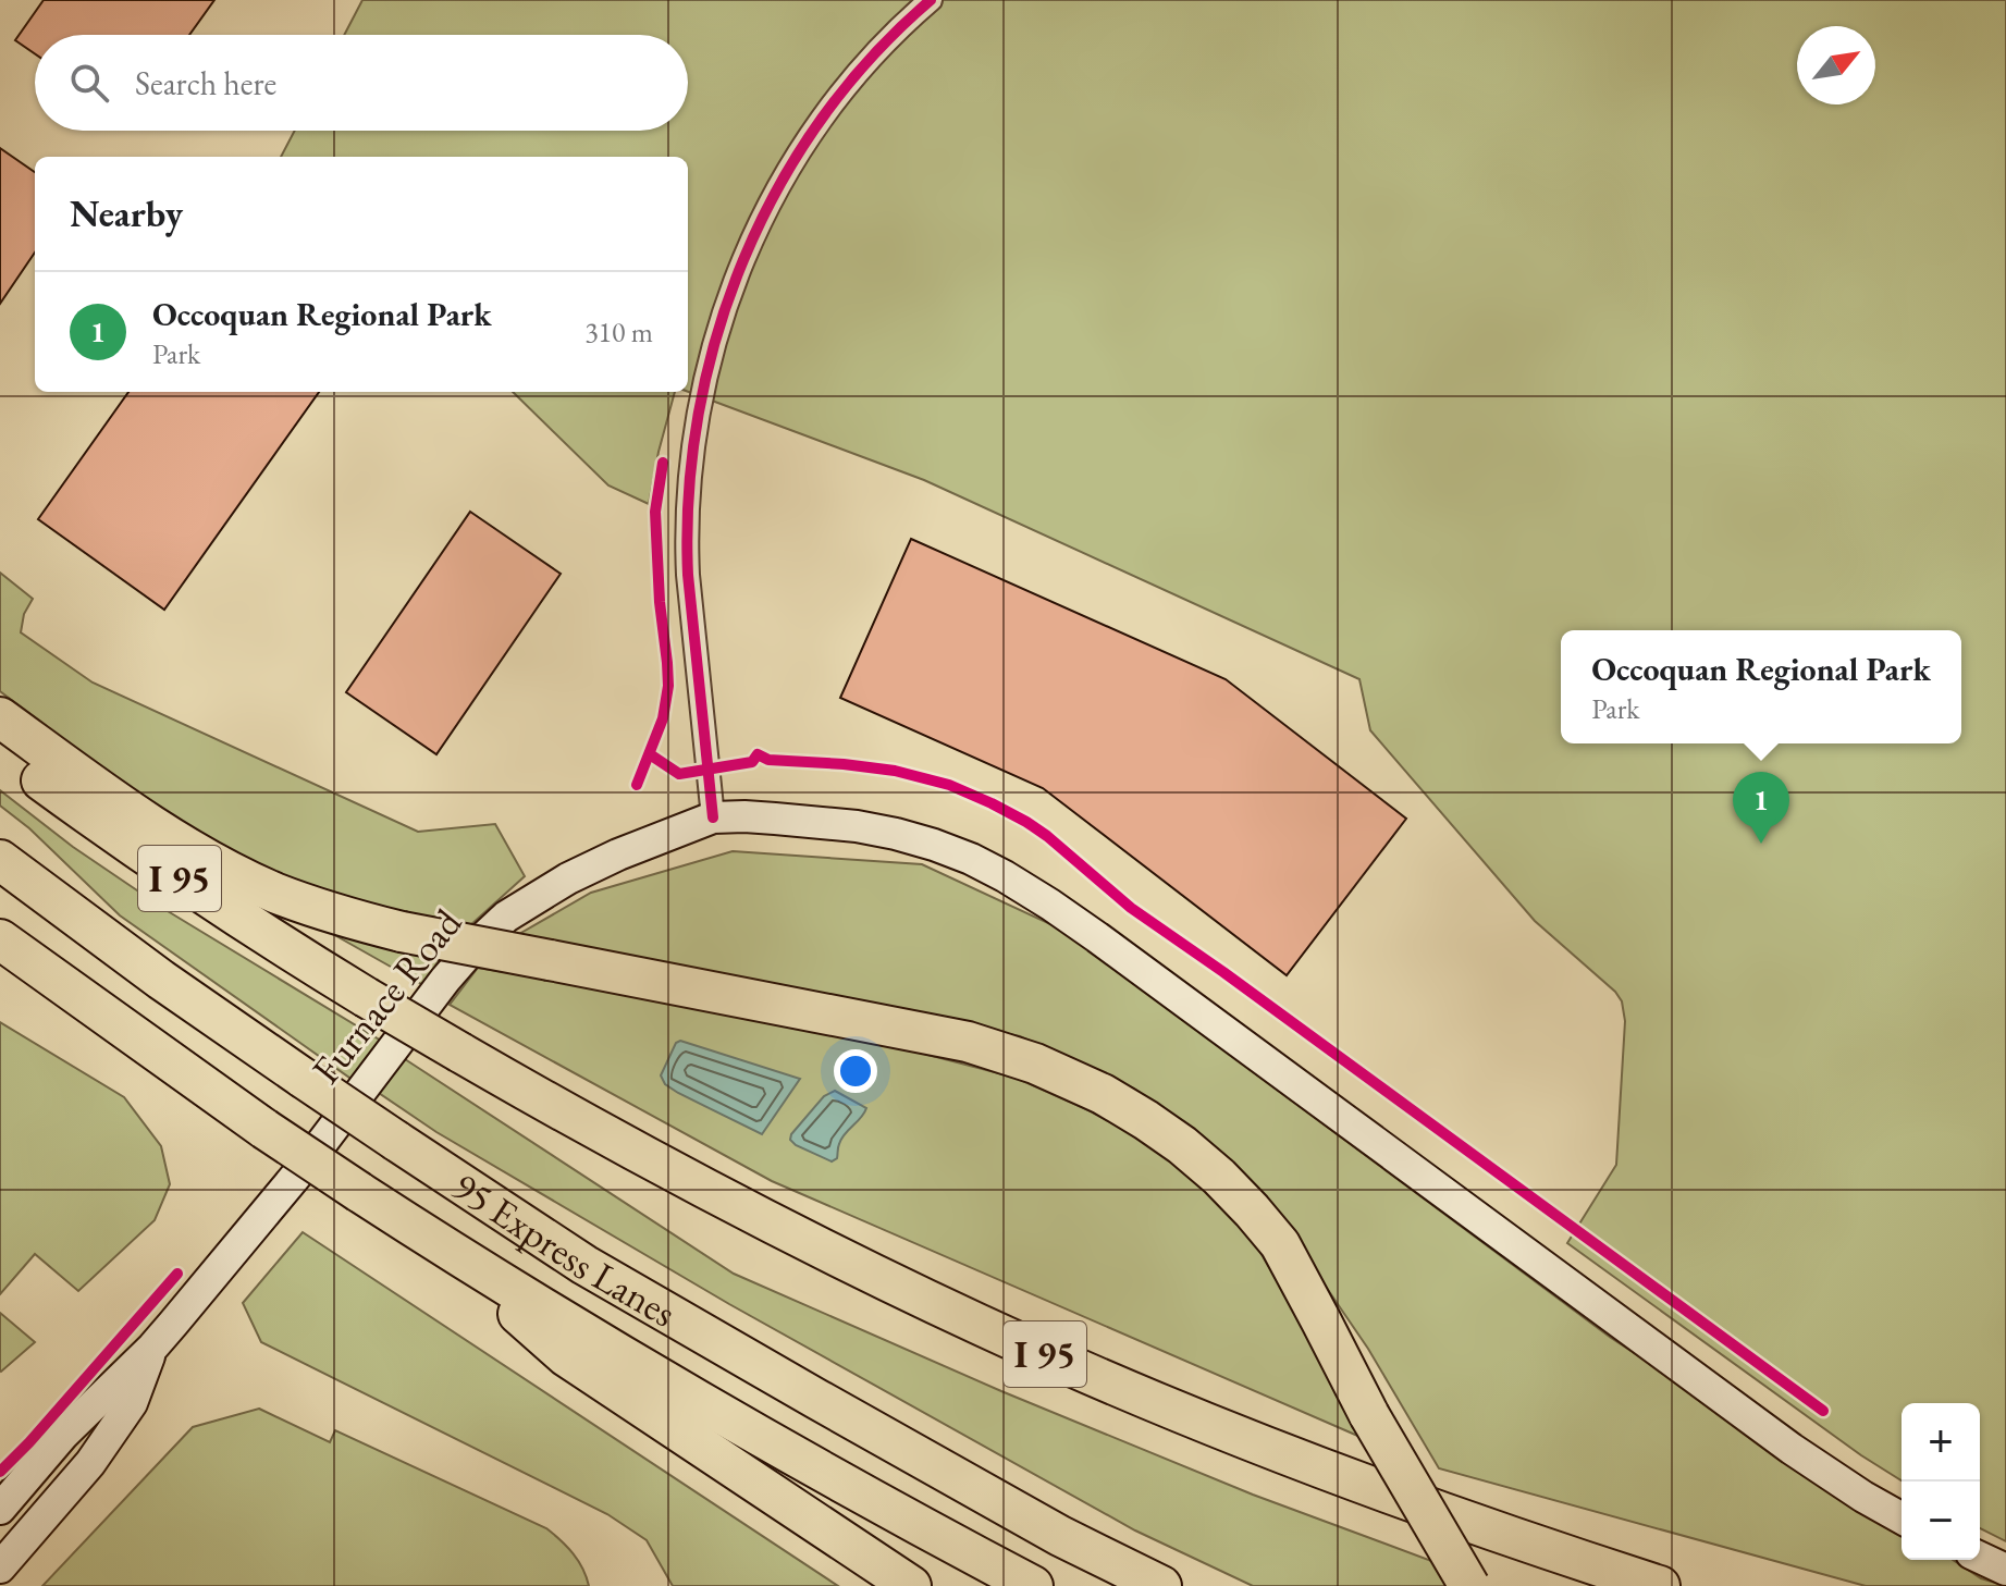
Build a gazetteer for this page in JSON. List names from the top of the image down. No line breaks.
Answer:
{"streets":{"highway":["I 95","95 Express Lanes"],"main road":["Furnace Road"]},"north":"top right","page":{"search":"Search here","heading":"Nearby","list":[{"mark":"1","name":"Occoquan Regional Park","note":"Park","value":"310 m"}],"popup":["Occoquan Regional Park","Park"],"pins":"1","map_buttons":["+","−"]}}
